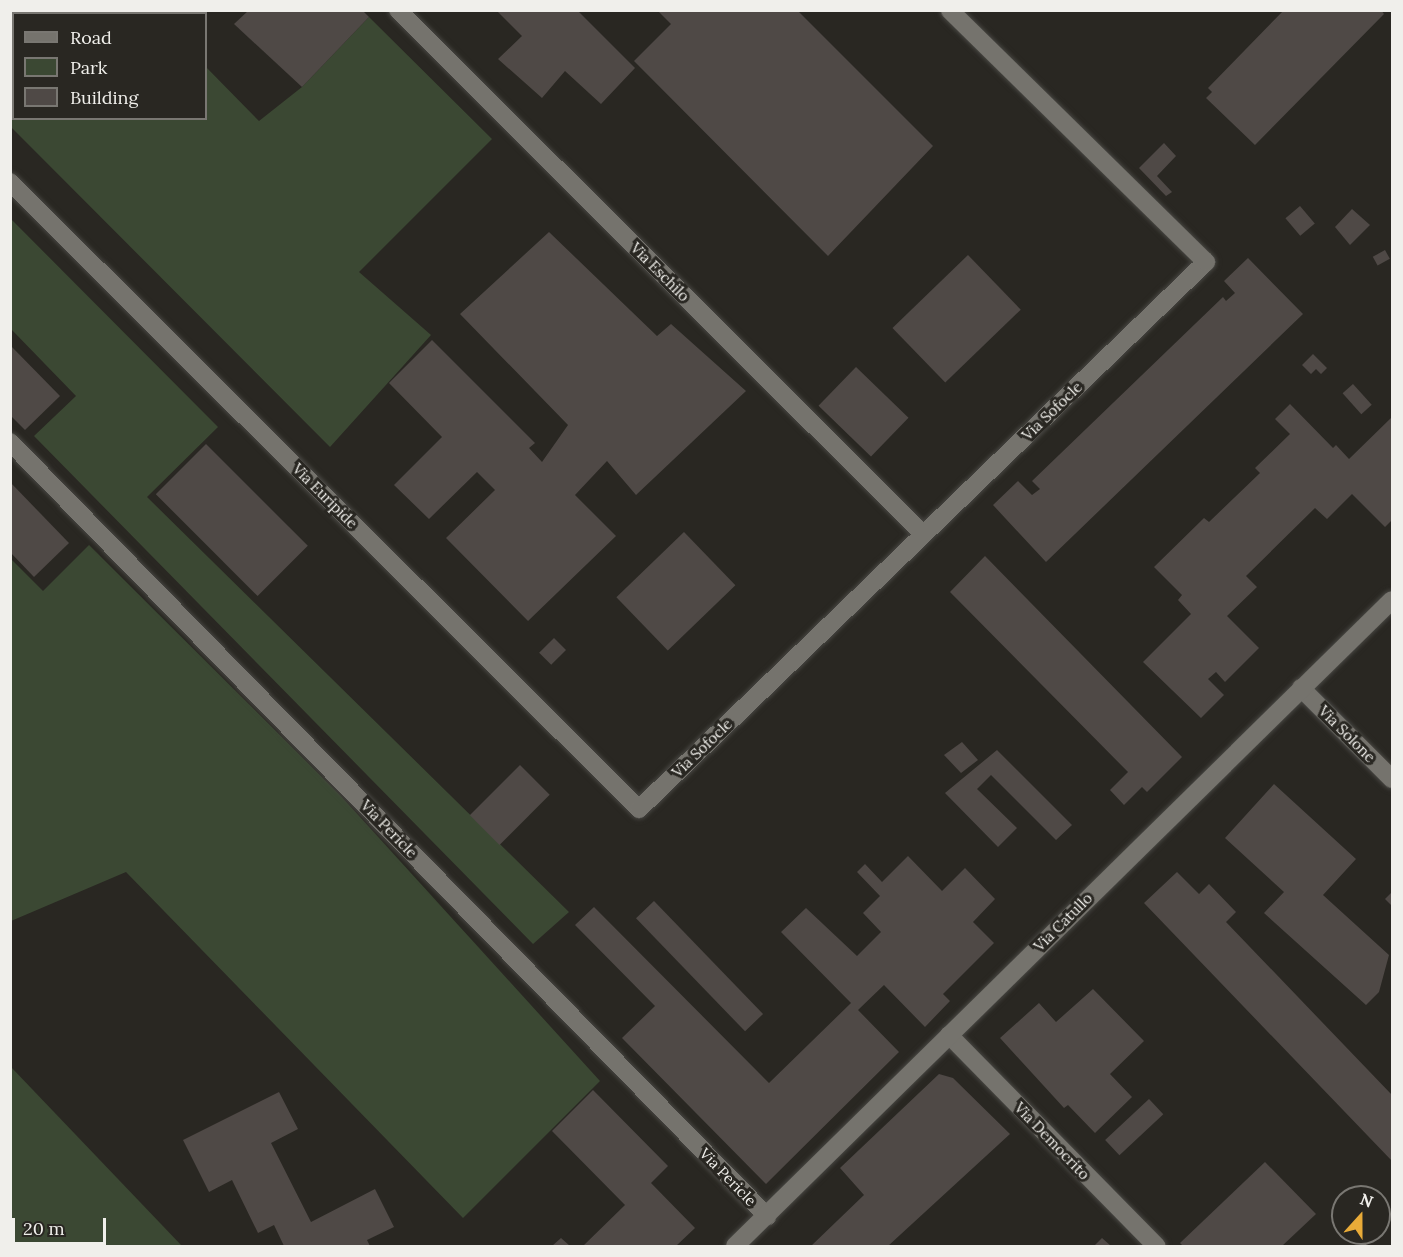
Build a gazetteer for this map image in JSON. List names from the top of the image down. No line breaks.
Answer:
{"streets":{"street":["Via Eschilo","Via Sofocle","Via Euripide","Via Solone","Via Pericle","Via Catullo","Via Democrito"]},"crossings":[["Via Eschilo","Via Sofocle"],["Via Sofocle","Via Euripide"],["Via Solone","Via Catullo"],["Via Pericle","Via Catullo"],["Via Catullo","Via Democrito"]],"legend":["Road","Park","Building"],"scale_bar":"20 m","north":"top"}
